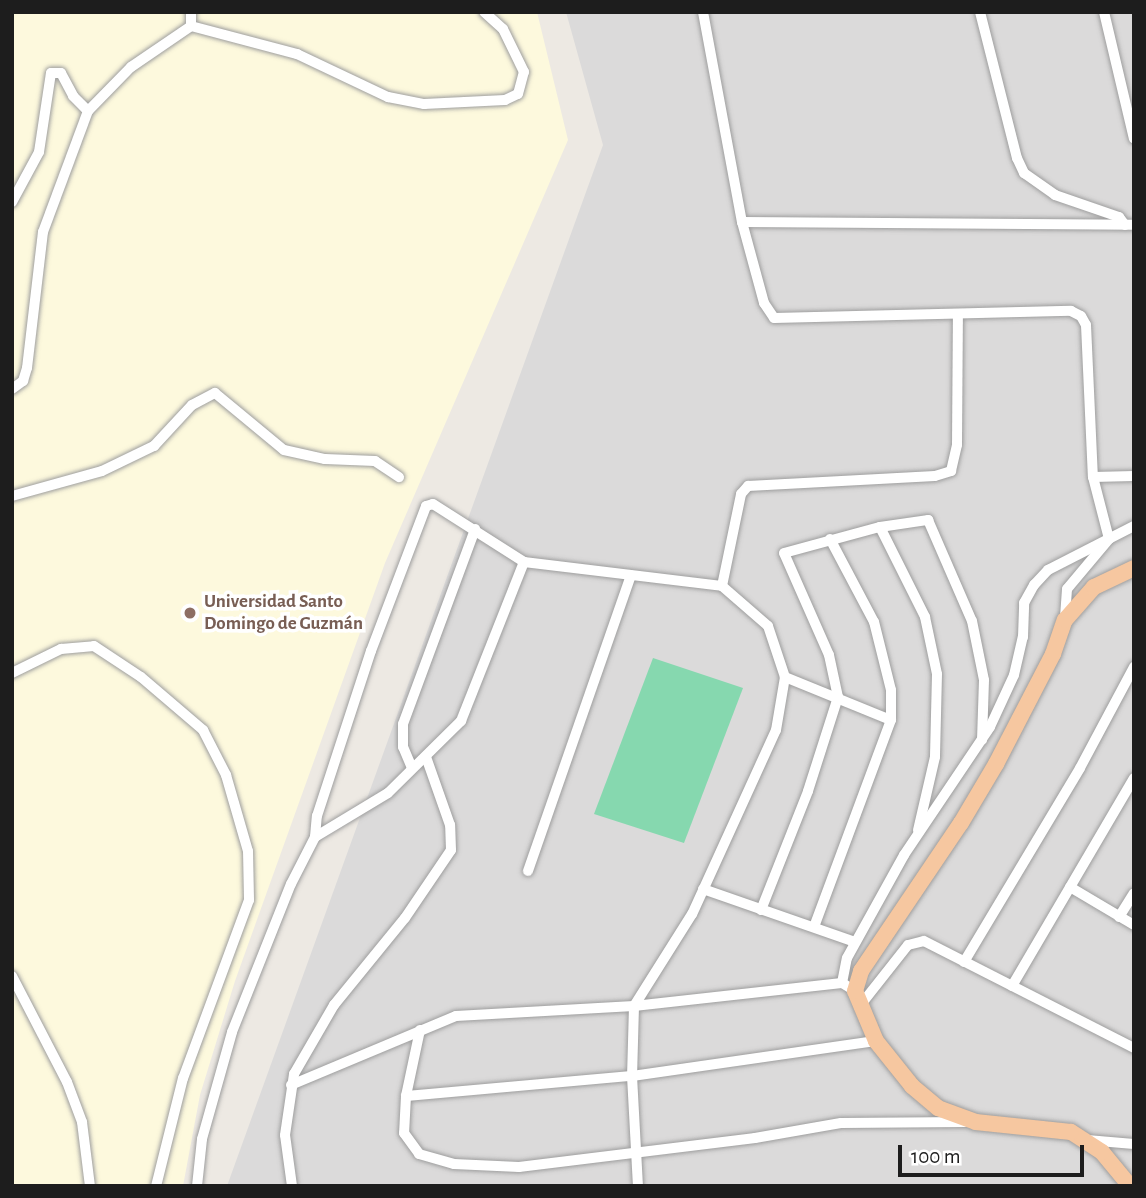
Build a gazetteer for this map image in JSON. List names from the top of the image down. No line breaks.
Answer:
{"places":["Universidad Santo Domingo de Guzmán"],"scale_bar":"100 m"}
